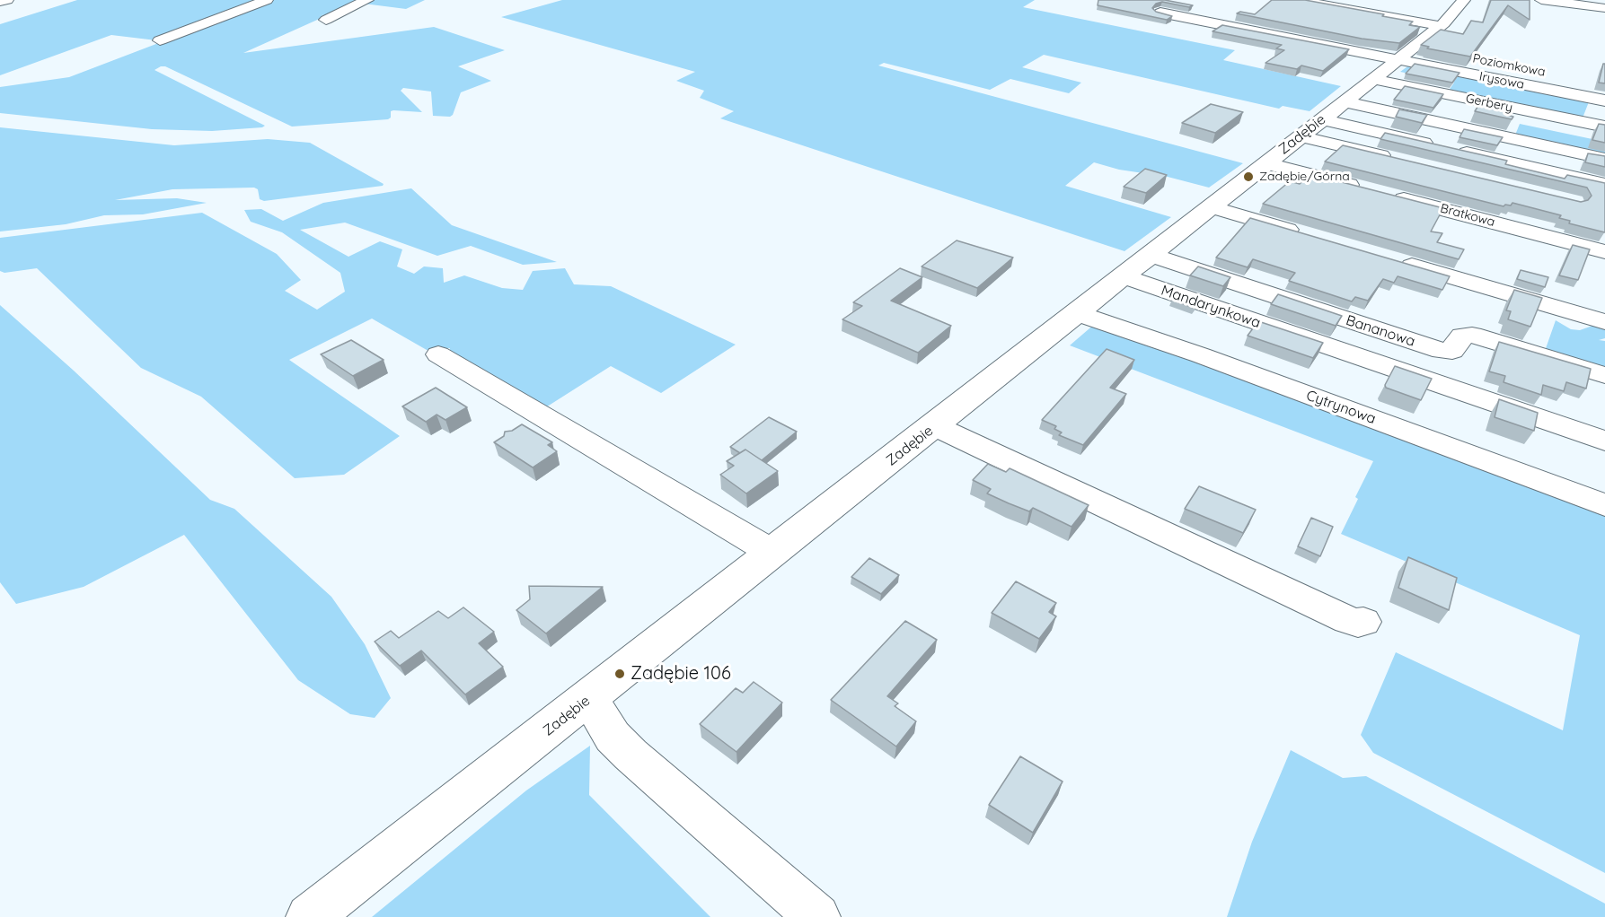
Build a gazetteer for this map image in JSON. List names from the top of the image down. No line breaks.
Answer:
{"streets":{"street":["Poziomkowa","Irysowa","Gerbery","Zadębie","Bratkowa","Mandarynkowa","Bananowa","Cytrynowa"]},"crossings":[["Poziomkowa","Irysowa"],["Poziomkowa","Zadębie"],["Irysowa","Zadębie"],["Gerbery","Zadębie"],["Zadębie","Mandarynkowa"],["Zadębie","Bananowa"],["Zadębie","Cytrynowa"]],"places":["Zadębie/Górna","Zadębie 106"]}
